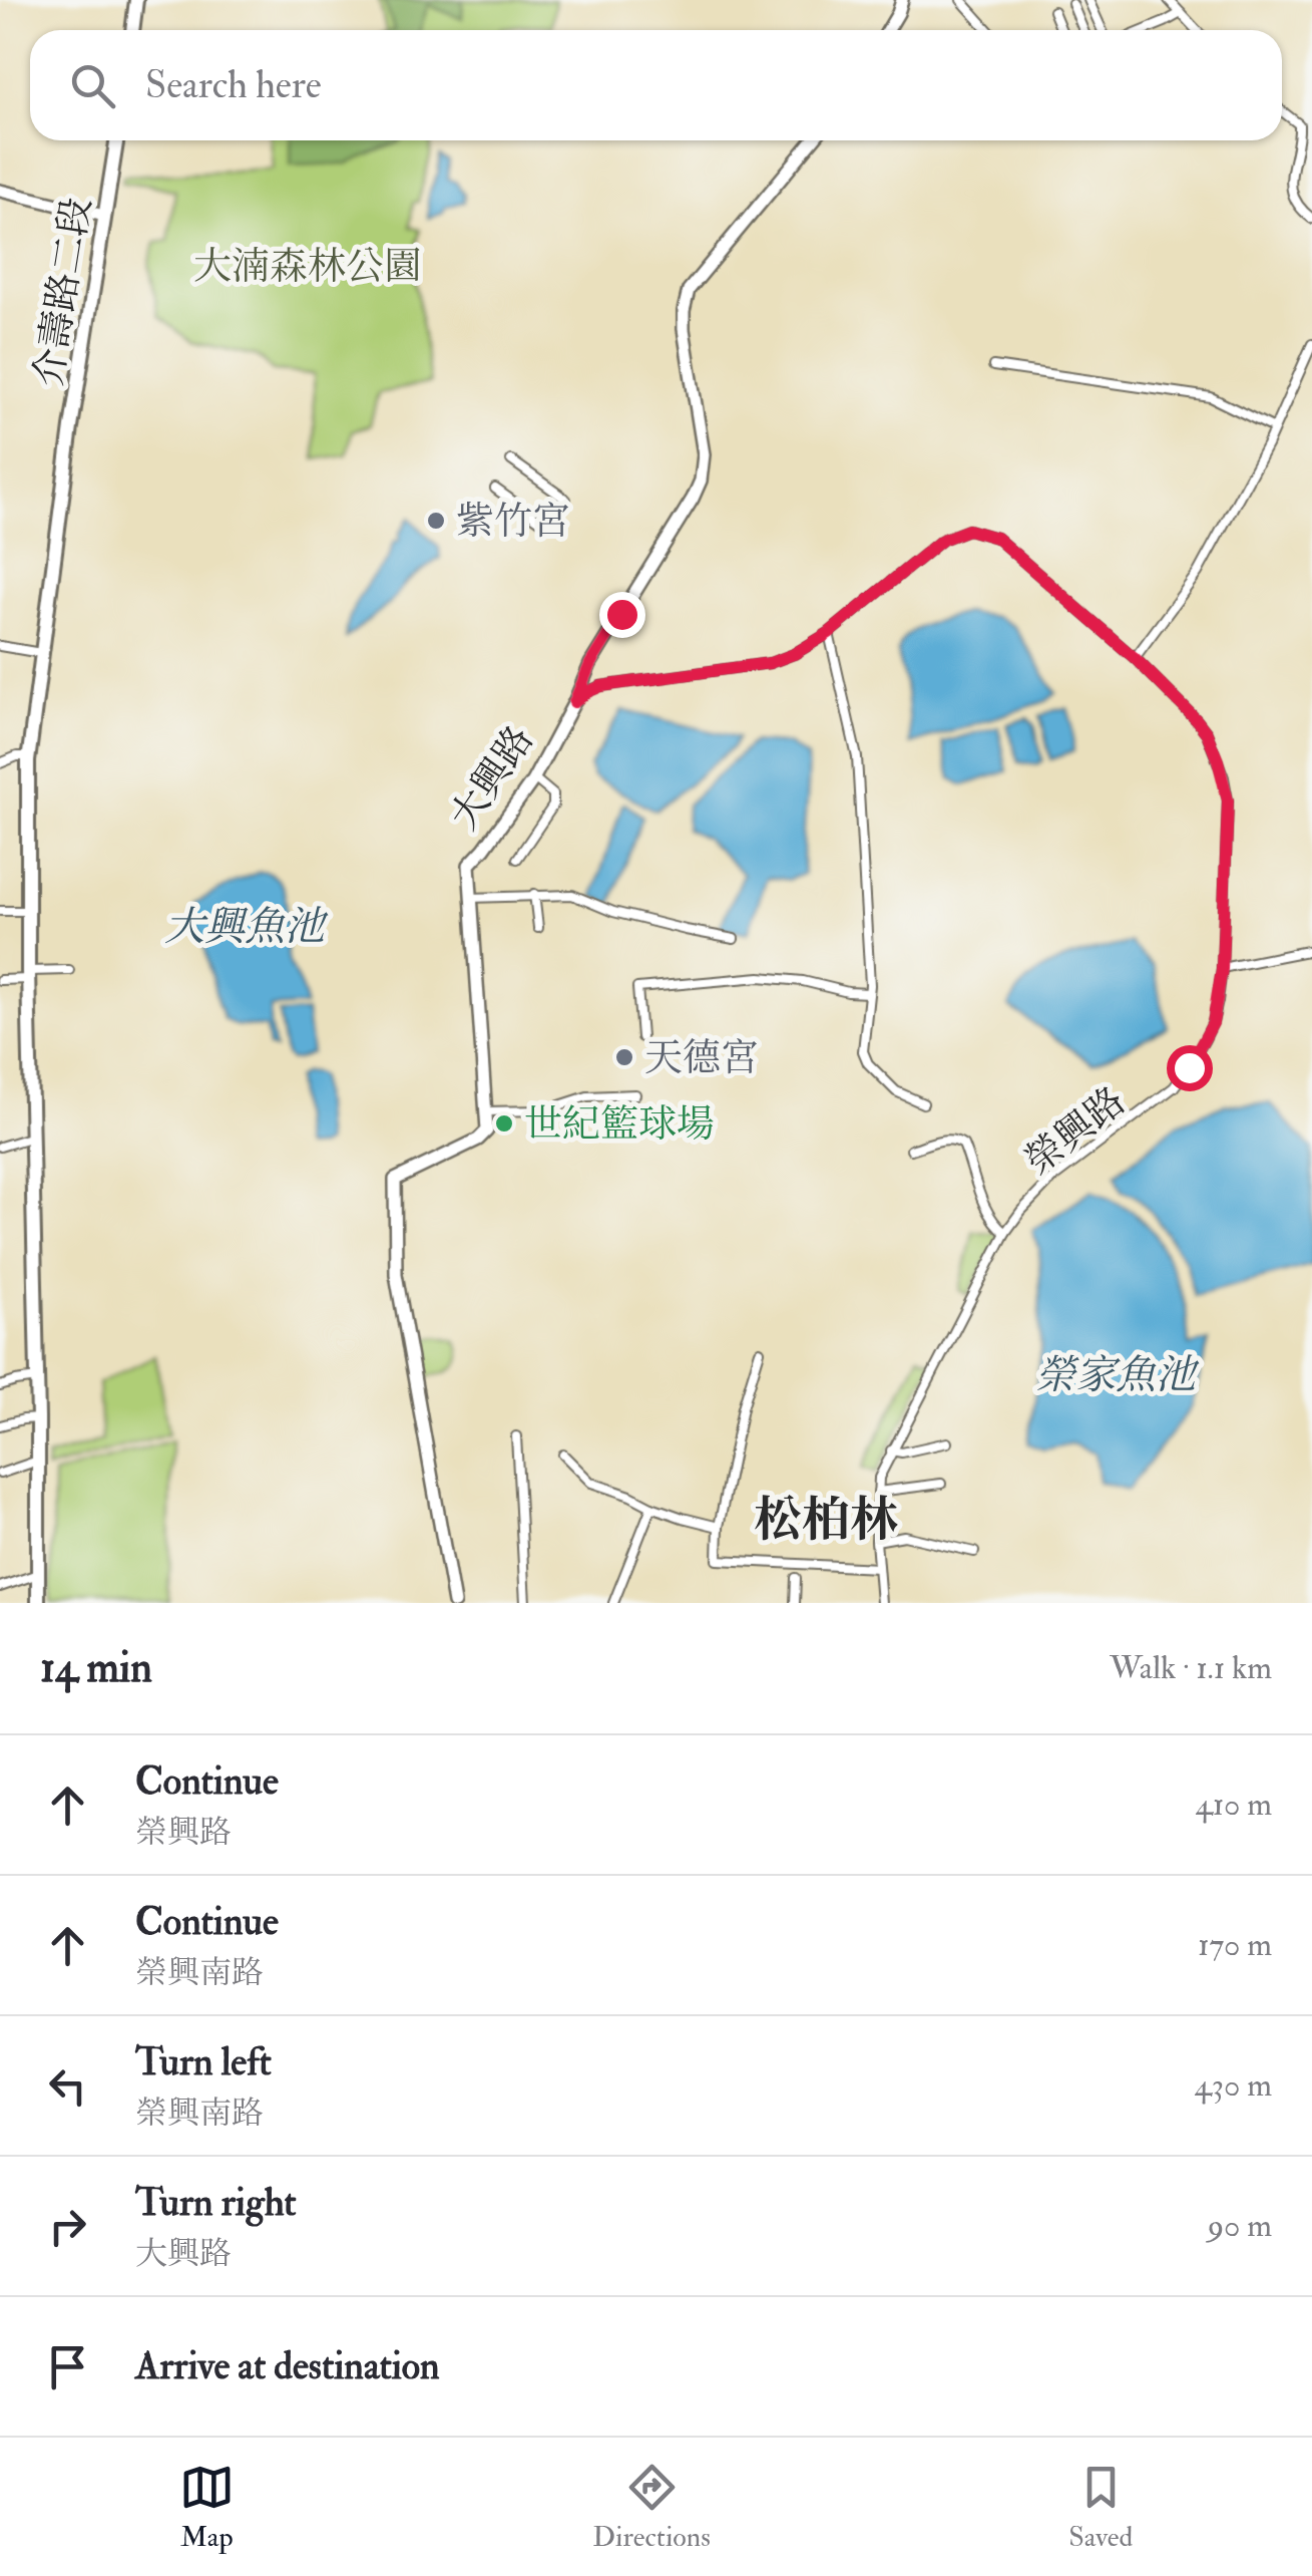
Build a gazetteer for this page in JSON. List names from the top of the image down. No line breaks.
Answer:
{"streets":{"main road":["介壽路二段"],"street":["大興路","榮興路"]},"districts":["松柏林"],"water":["大興魚池","榮家魚池"],"parks":["大湳森林公園"],"places":["紫竹宮","天德宮","世紀籃球場"],"page":{"search":"Search here","heading":["14 min","Walk · 1.1 km"],"list":[["Continue","榮興路","410 m"],["Continue","榮興南路","170 m"],["Turn left","榮興南路","430 m"],["Turn right","大興路","90 m"],"Arrive at destination"],"nav":["Map","Directions","Saved"]}}
